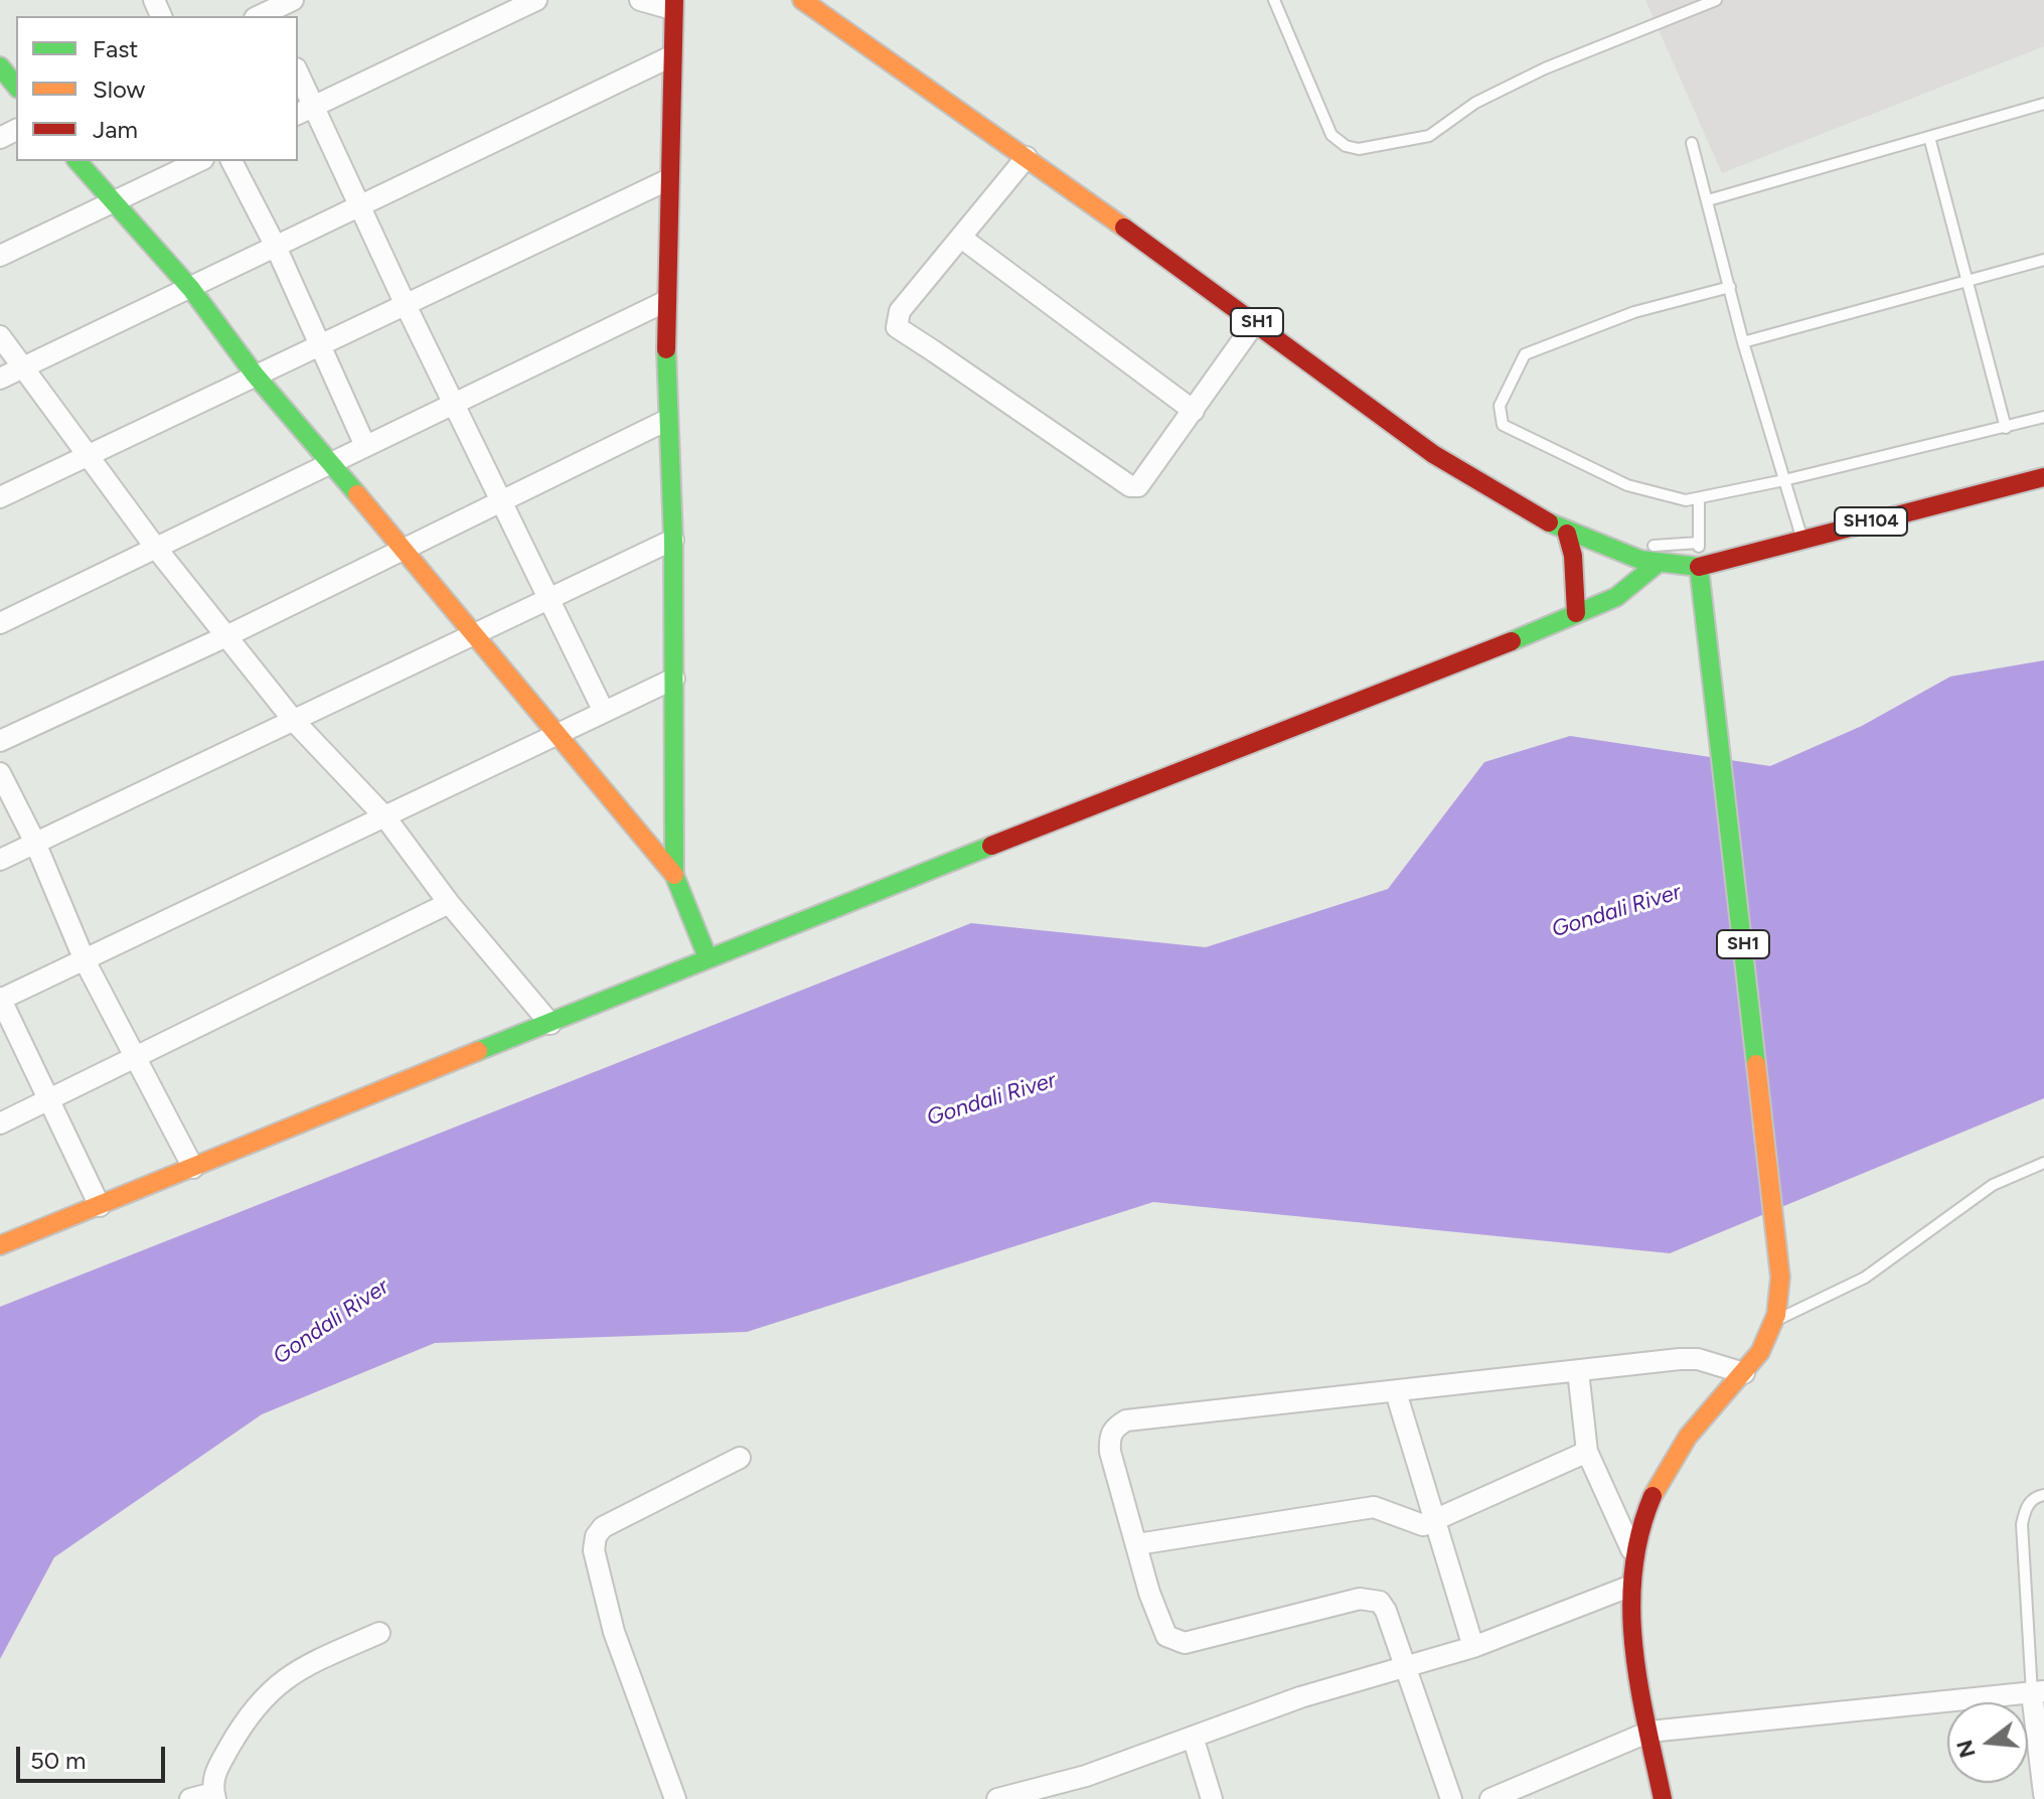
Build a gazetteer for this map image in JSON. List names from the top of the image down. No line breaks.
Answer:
{"streets":{"main road":["SH1","SH104"]},"crossings":[["SH1","SH104"]],"water":["Gondali River"],"legend":["Fast","Slow","Jam"],"scale_bar":"50 m","north":"left"}
